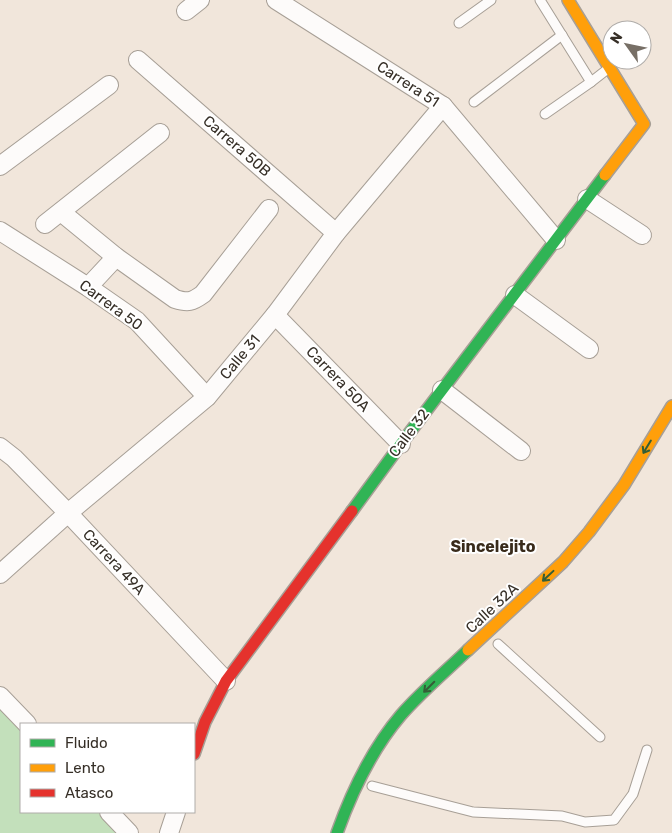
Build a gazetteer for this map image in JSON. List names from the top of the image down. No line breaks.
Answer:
{"streets":{"street":["Carrera 51","Carrera 50B","Carrera 50","Calle 31","Carrera 50A","Calle 32","Carrera 49A","Calle 32A"]},"crossings":[["Carrera 51","Calle 31"],["Carrera 51","Calle 32"],["Carrera 50B","Calle 31"],["Carrera 50","Calle 31"],["Calle 31","Carrera 50A"],["Calle 31","Carrera 49A"],["Carrera 50A","Calle 32"],["Calle 32","Carrera 49A"]],"one_way":["Calle 32A"],"districts":["Sincelejito"],"legend":["Fluido","Lento","Atasco"],"north":"top left"}
